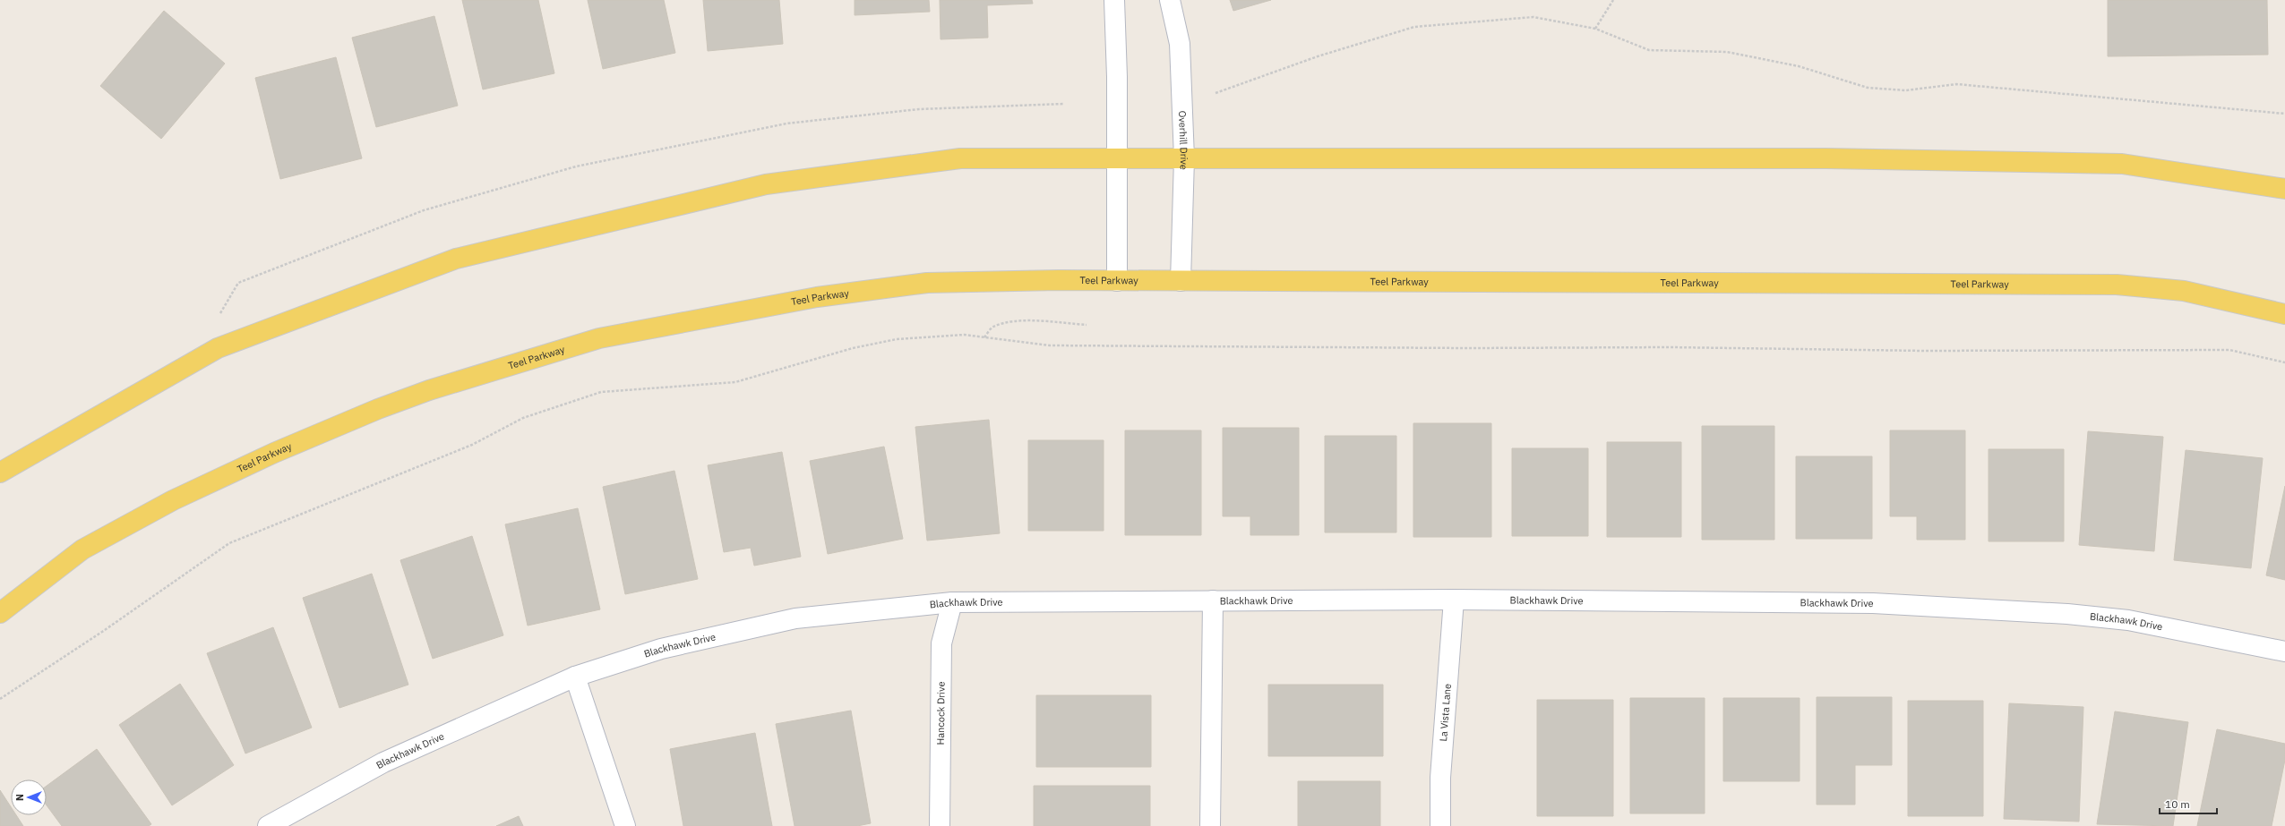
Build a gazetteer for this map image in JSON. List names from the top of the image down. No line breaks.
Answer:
{"streets":{"main road":["Teel Parkway"],"street":["Overhill Drive","Blackhawk Drive","La Vista Lane","Hancock Drive"]},"crossings":[["Overhill Drive","Teel Parkway"],["Blackhawk Drive","La Vista Lane"],["Blackhawk Drive","Hancock Drive"]],"scale_bar":"10 m","north":"left"}
